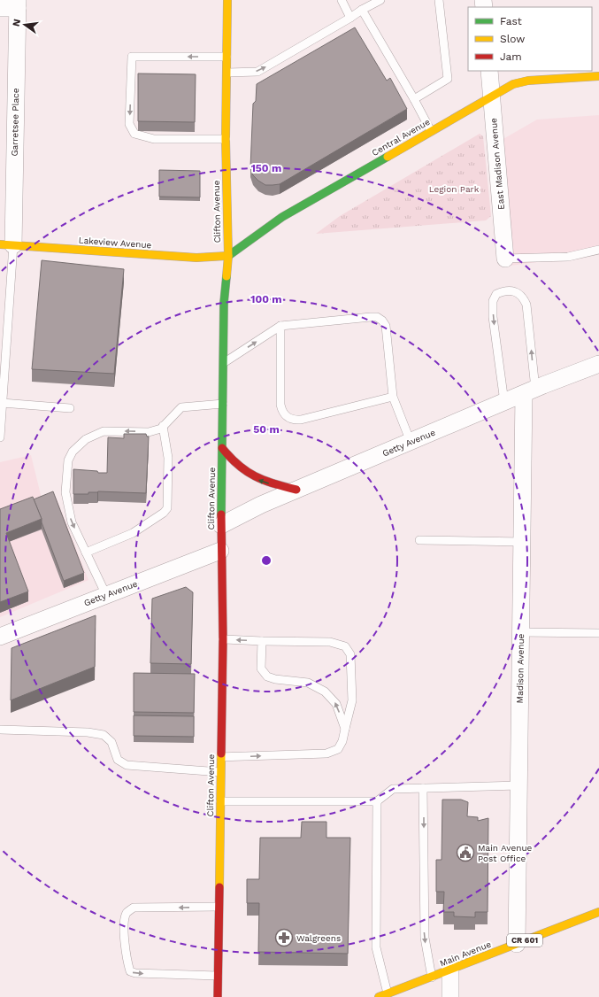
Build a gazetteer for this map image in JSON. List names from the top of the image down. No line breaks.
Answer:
{"streets":{"main road":["Central Avenue","Clifton Avenue","Lakeview Avenue","CR 601","Main Avenue"],"street":["Garretsee Place","East Madison Avenue","Getty Avenue","Madison Avenue"]},"crossings":[["Garretsee Place","Lakeview Avenue"],["Central Avenue","East Madison Avenue"],["Central Avenue","Clifton Avenue"],["Central Avenue","Lakeview Avenue"],["Clifton Avenue","Lakeview Avenue"],["Clifton Avenue","Getty Avenue"],["Getty Avenue","Madison Avenue"],["Madison Avenue","Main Avenue"]],"parks":["Legion Park"],"places":{"public building":["Main Avenue Post Office"],"pharmacy":["Walgreens"]},"legend":["Fast","Slow","Jam"],"north":"left","rings":["150 m","100 m","50 m"]}
